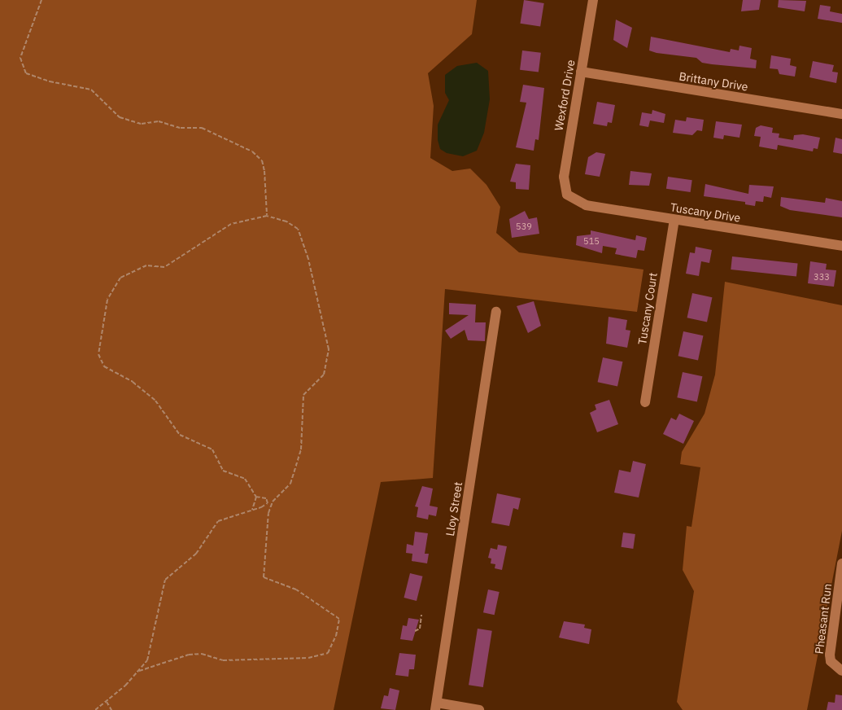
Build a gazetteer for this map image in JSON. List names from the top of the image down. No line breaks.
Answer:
{"streets":{"street":["Brittany Drive","Wexford Drive","Tuscany Drive","Tuscany Court","Lloy Street","Pheasant Run"]},"crossings":[["Brittany Drive","Wexford Drive"],["Wexford Drive","Tuscany Drive"],["Tuscany Drive","Tuscany Court"]],"house_numbers":["539","515","333"]}
